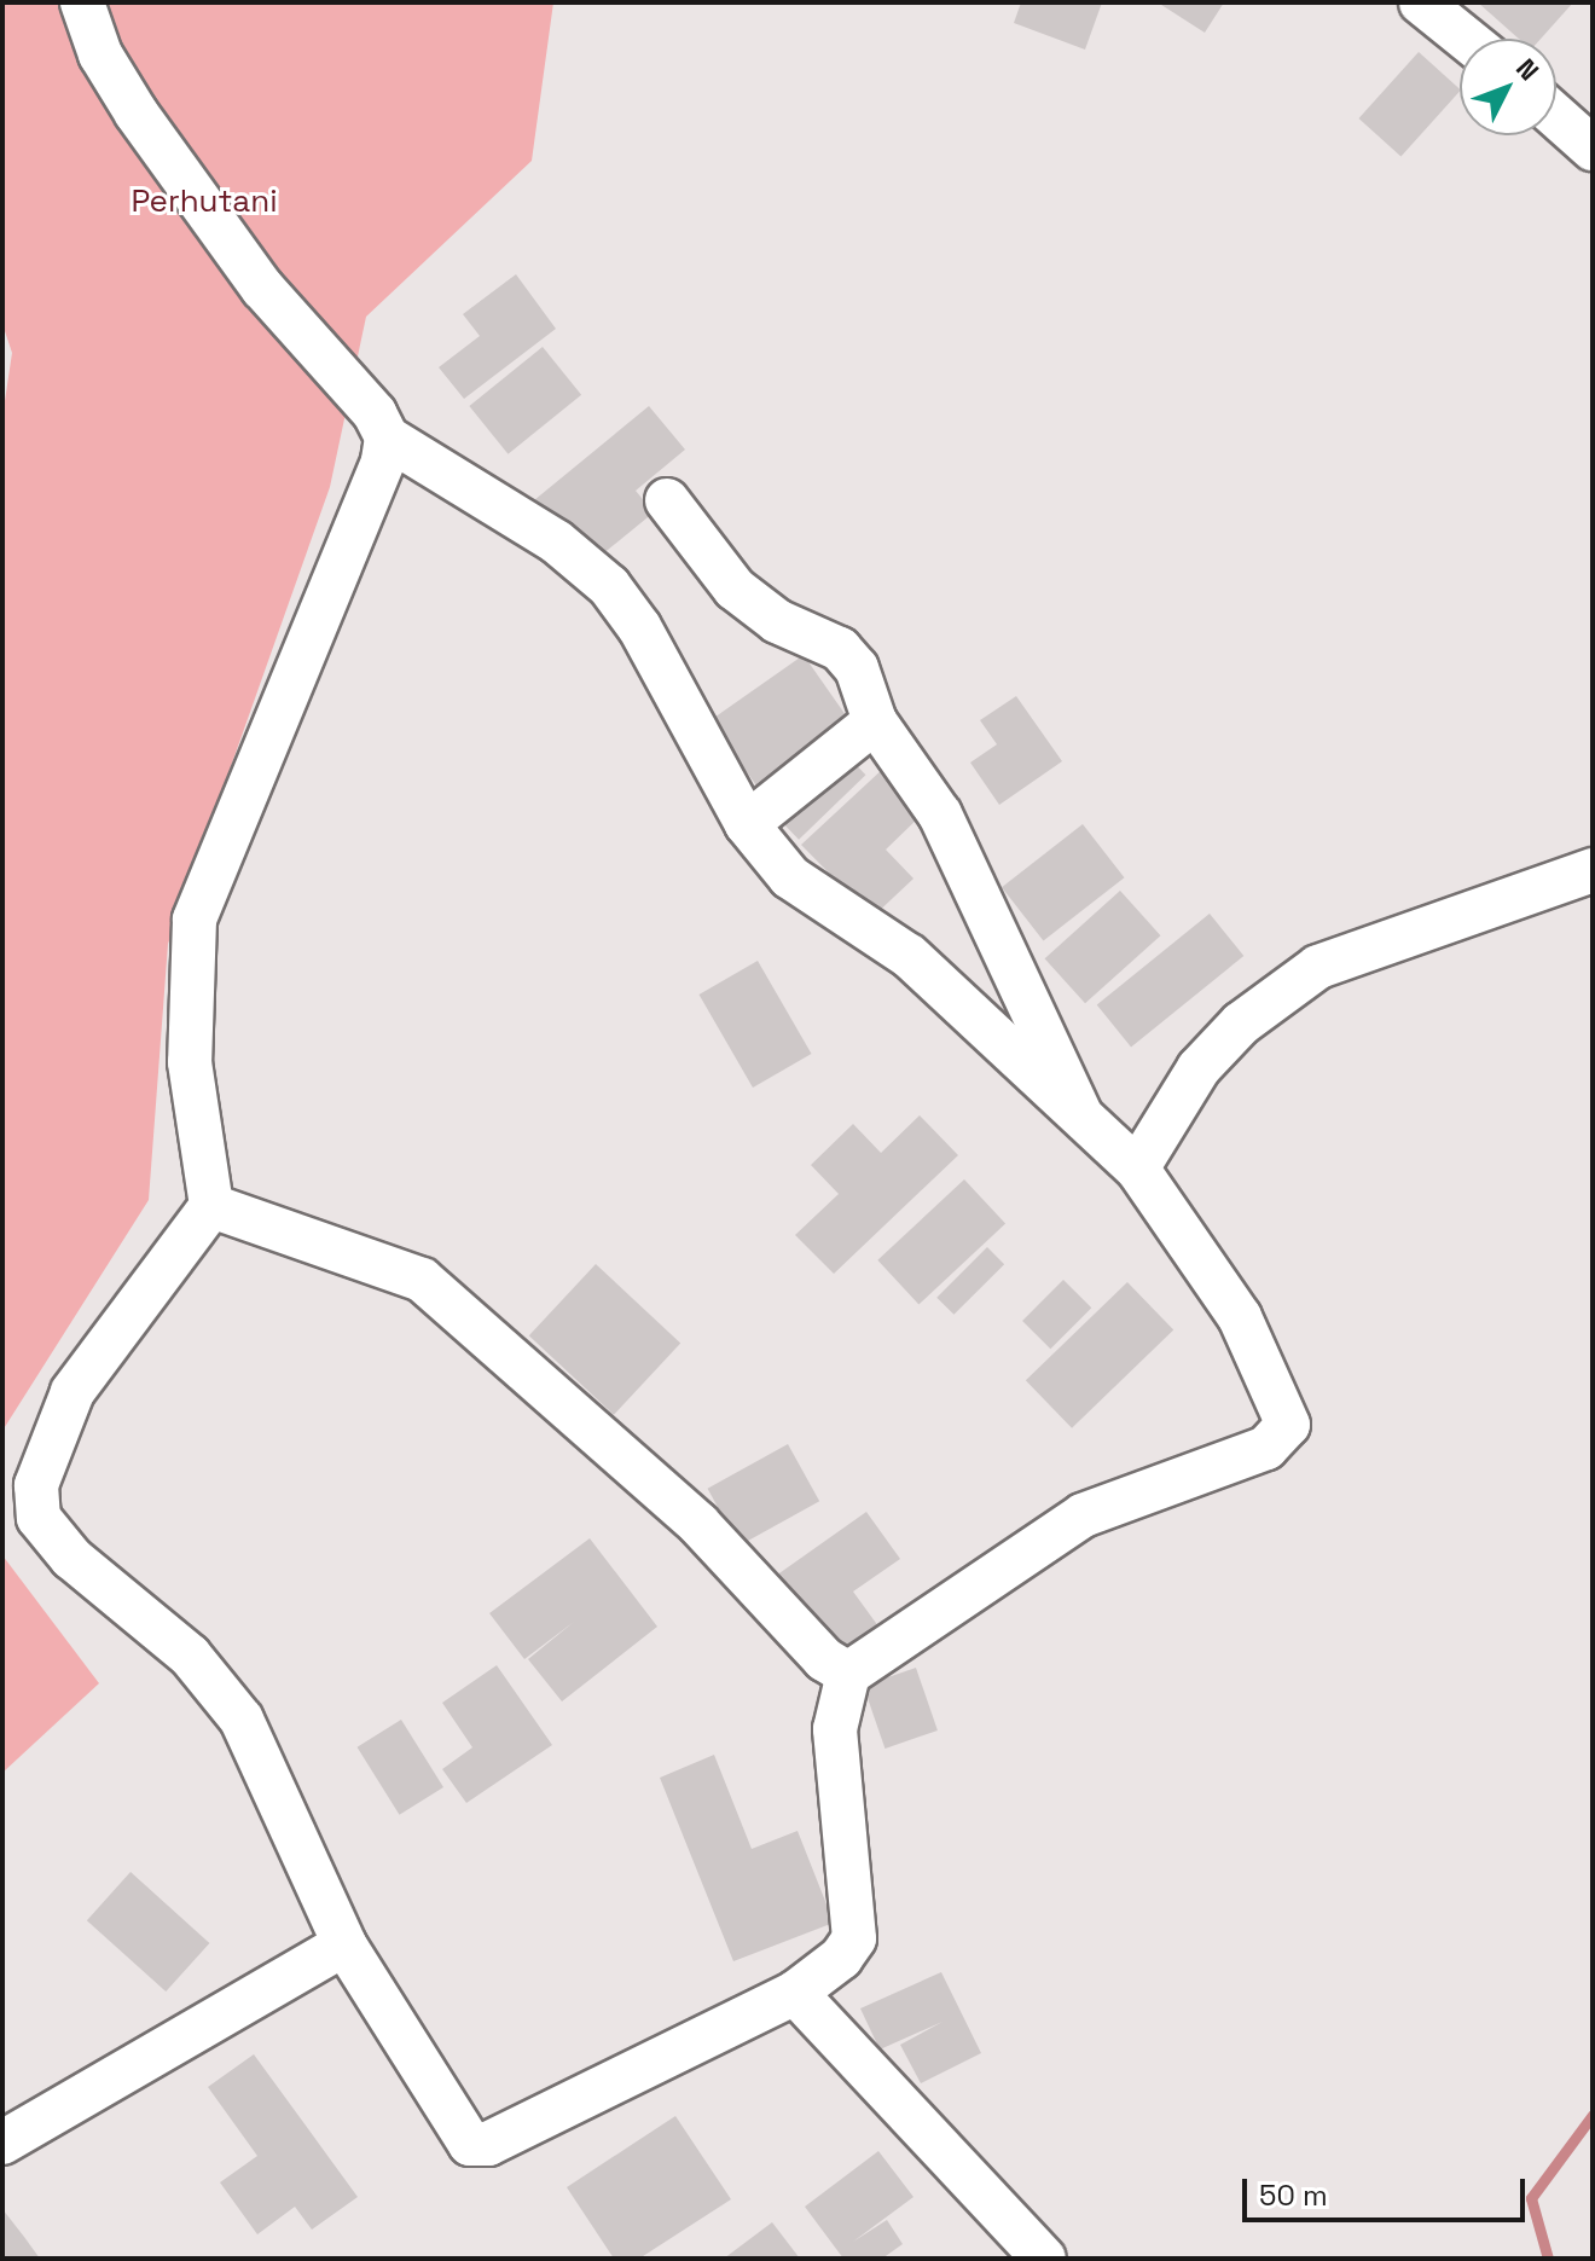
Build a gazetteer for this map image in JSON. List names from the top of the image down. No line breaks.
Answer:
{"parks":["Perhutani"],"scale_bar":"50 m","north":"top right"}
